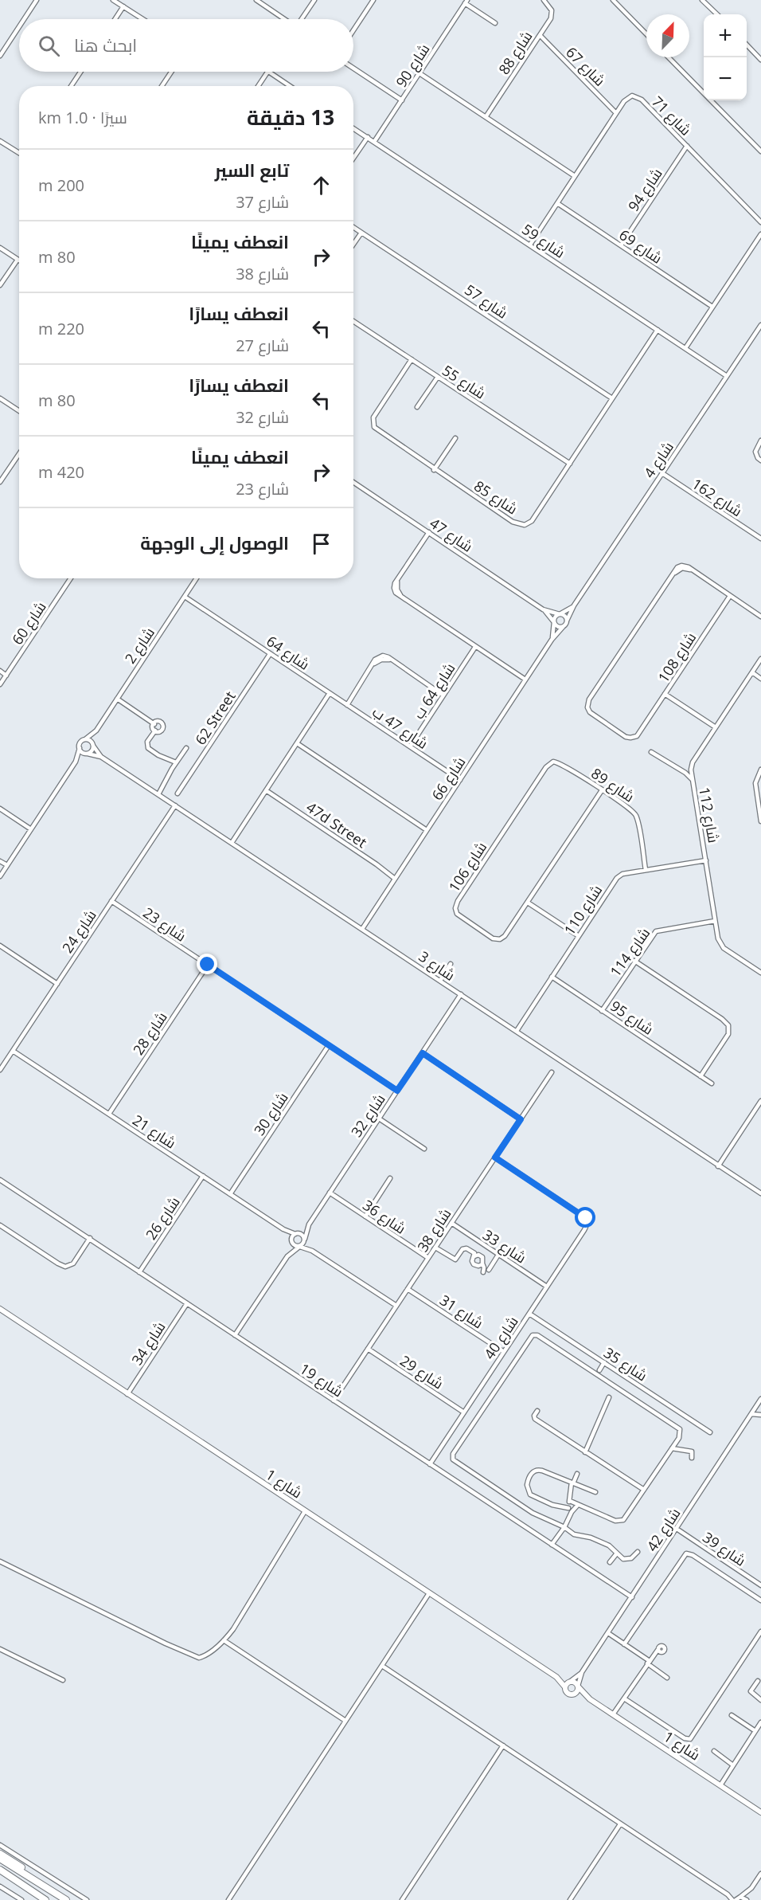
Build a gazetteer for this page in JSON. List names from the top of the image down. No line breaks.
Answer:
{"streets":{"street":["شارع 88","شارع 90","شارع 67","شارع 71","شارع 94","شارع 59","شارع 69","شارع 57","شارع 55","شارع 4","شارع 85","شارع 162","شارع 47","شارع 60","شارع 2","شارع 64","شارع 108","شارع 64 ب","62 Street","شارع 47 ب","شارع 66","شارع 89","شارع 112","47d Street","شارع 106","شارع 110","شارع 23","شارع 24","شارع 114","شارع 3","شارع 95","شارع 28","شارع 30","شارع 32","شارع 21","شارع 36","شارع 26","شارع 38","شارع 33","شارع 31","شارع 40","شارع 34","شارع 35","شارع 29","شارع 19","شارع 1","شارع 42","شارع 39"]},"crossings":[["شارع 88","شارع 67"],["شارع 90","شارع 59"],["شارع 67","شارع 71"],["شارع 71","شارع 94"],["شارع 71","شارع 59"],["شارع 71","شارع 69"],["شارع 94","شارع 69"],["شارع 59","شارع 4"],["شارع 59","شارع 85"],["شارع 57","شارع 85"],["شارع 55","شارع 85"],["شارع 4","شارع 162"],["شارع 4","شارع 47"],["شارع 4","شارع 66"],["شارع 47","شارع 66"],["شارع 2","شارع 64"],["شارع 2","شارع 3"],["شارع 64","62 Street"],["شارع 64","شارع 47 ب"],["شارع 64 ب","شارع 47 ب"],["شارع 47 ب","شارع 66"],["شارع 66","47d Street"],["شارع 66","شارع 3"],["شارع 89","شارع 106"],["شارع 89","شارع 110"],["شارع 112","شارع 110"],["شارع 112","شارع 114"],["شارع 110","شارع 3"],["شارع 110","شارع 95"],["شارع 23","شارع 24"],["شارع 23","شارع 28"],["شارع 23","شارع 30"],["شارع 23","شارع 32"],["شارع 24","شارع 3"],["شارع 24","شارع 21"],["شارع 114","شارع 95"],["شارع 3","شارع 32"],["شارع 28","شارع 21"],["شارع 30","شارع 21"],["شارع 32","شارع 21"],["شارع 32","شارع 36"],["شارع 21","شارع 26"],["شارع 36","شارع 38"],["شارع 26","شارع 19"],["شارع 38","شارع 33"],["شارع 38","شارع 31"],["شارع 38","شارع 40"],["شارع 38","شارع 29"],["شارع 38","شارع 19"],["شارع 33","شارع 40"],["شارع 31","شارع 40"],["شارع 40","شارع 35"],["شارع 40","شارع 29"],["شارع 40","شارع 19"],["شارع 34","شارع 19"],["شارع 34","شارع 1"],["شارع 19","شارع 42"],["شارع 1","شارع 42"],["شارع 42","شارع 39"]],"north":"top right","page":{"map_buttons":["+","−"],"search":"ابحث هنا","heading":["13 دقيقة","سيرًا · 1.0 km"],"list":[["تابع السير","شارع 37","200 m"],["انعطف يمينًا","شارع 38","80 m"],["انعطف يسارًا","شارع 27","220 m"],["انعطف يسارًا","شارع 32","80 m"],["انعطف يمينًا","شارع 23","420 m"],"الوصول إلى الوجهة"]}}
